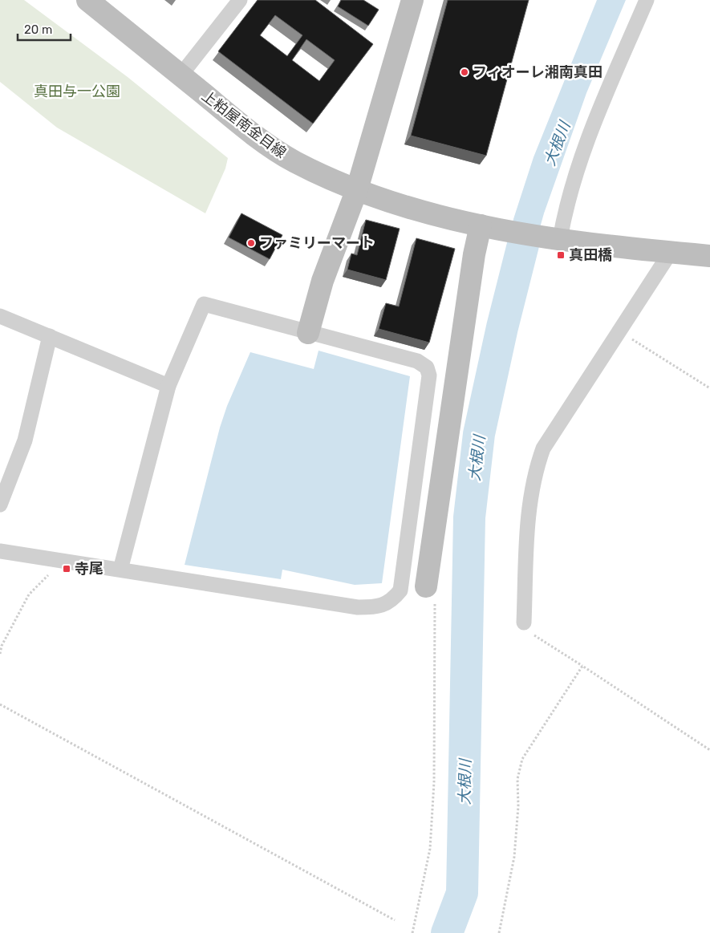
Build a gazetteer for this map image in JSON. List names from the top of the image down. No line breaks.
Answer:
{"streets":{"street":["上粕屋南金目線"]},"water":["大根川"],"parks":["真田与一公園"],"places":{"other":["フィオーレ湘南真田","ファミリーマート"],"transit":["真田橋","寺尾"]},"scale_bar":"20 m"}
